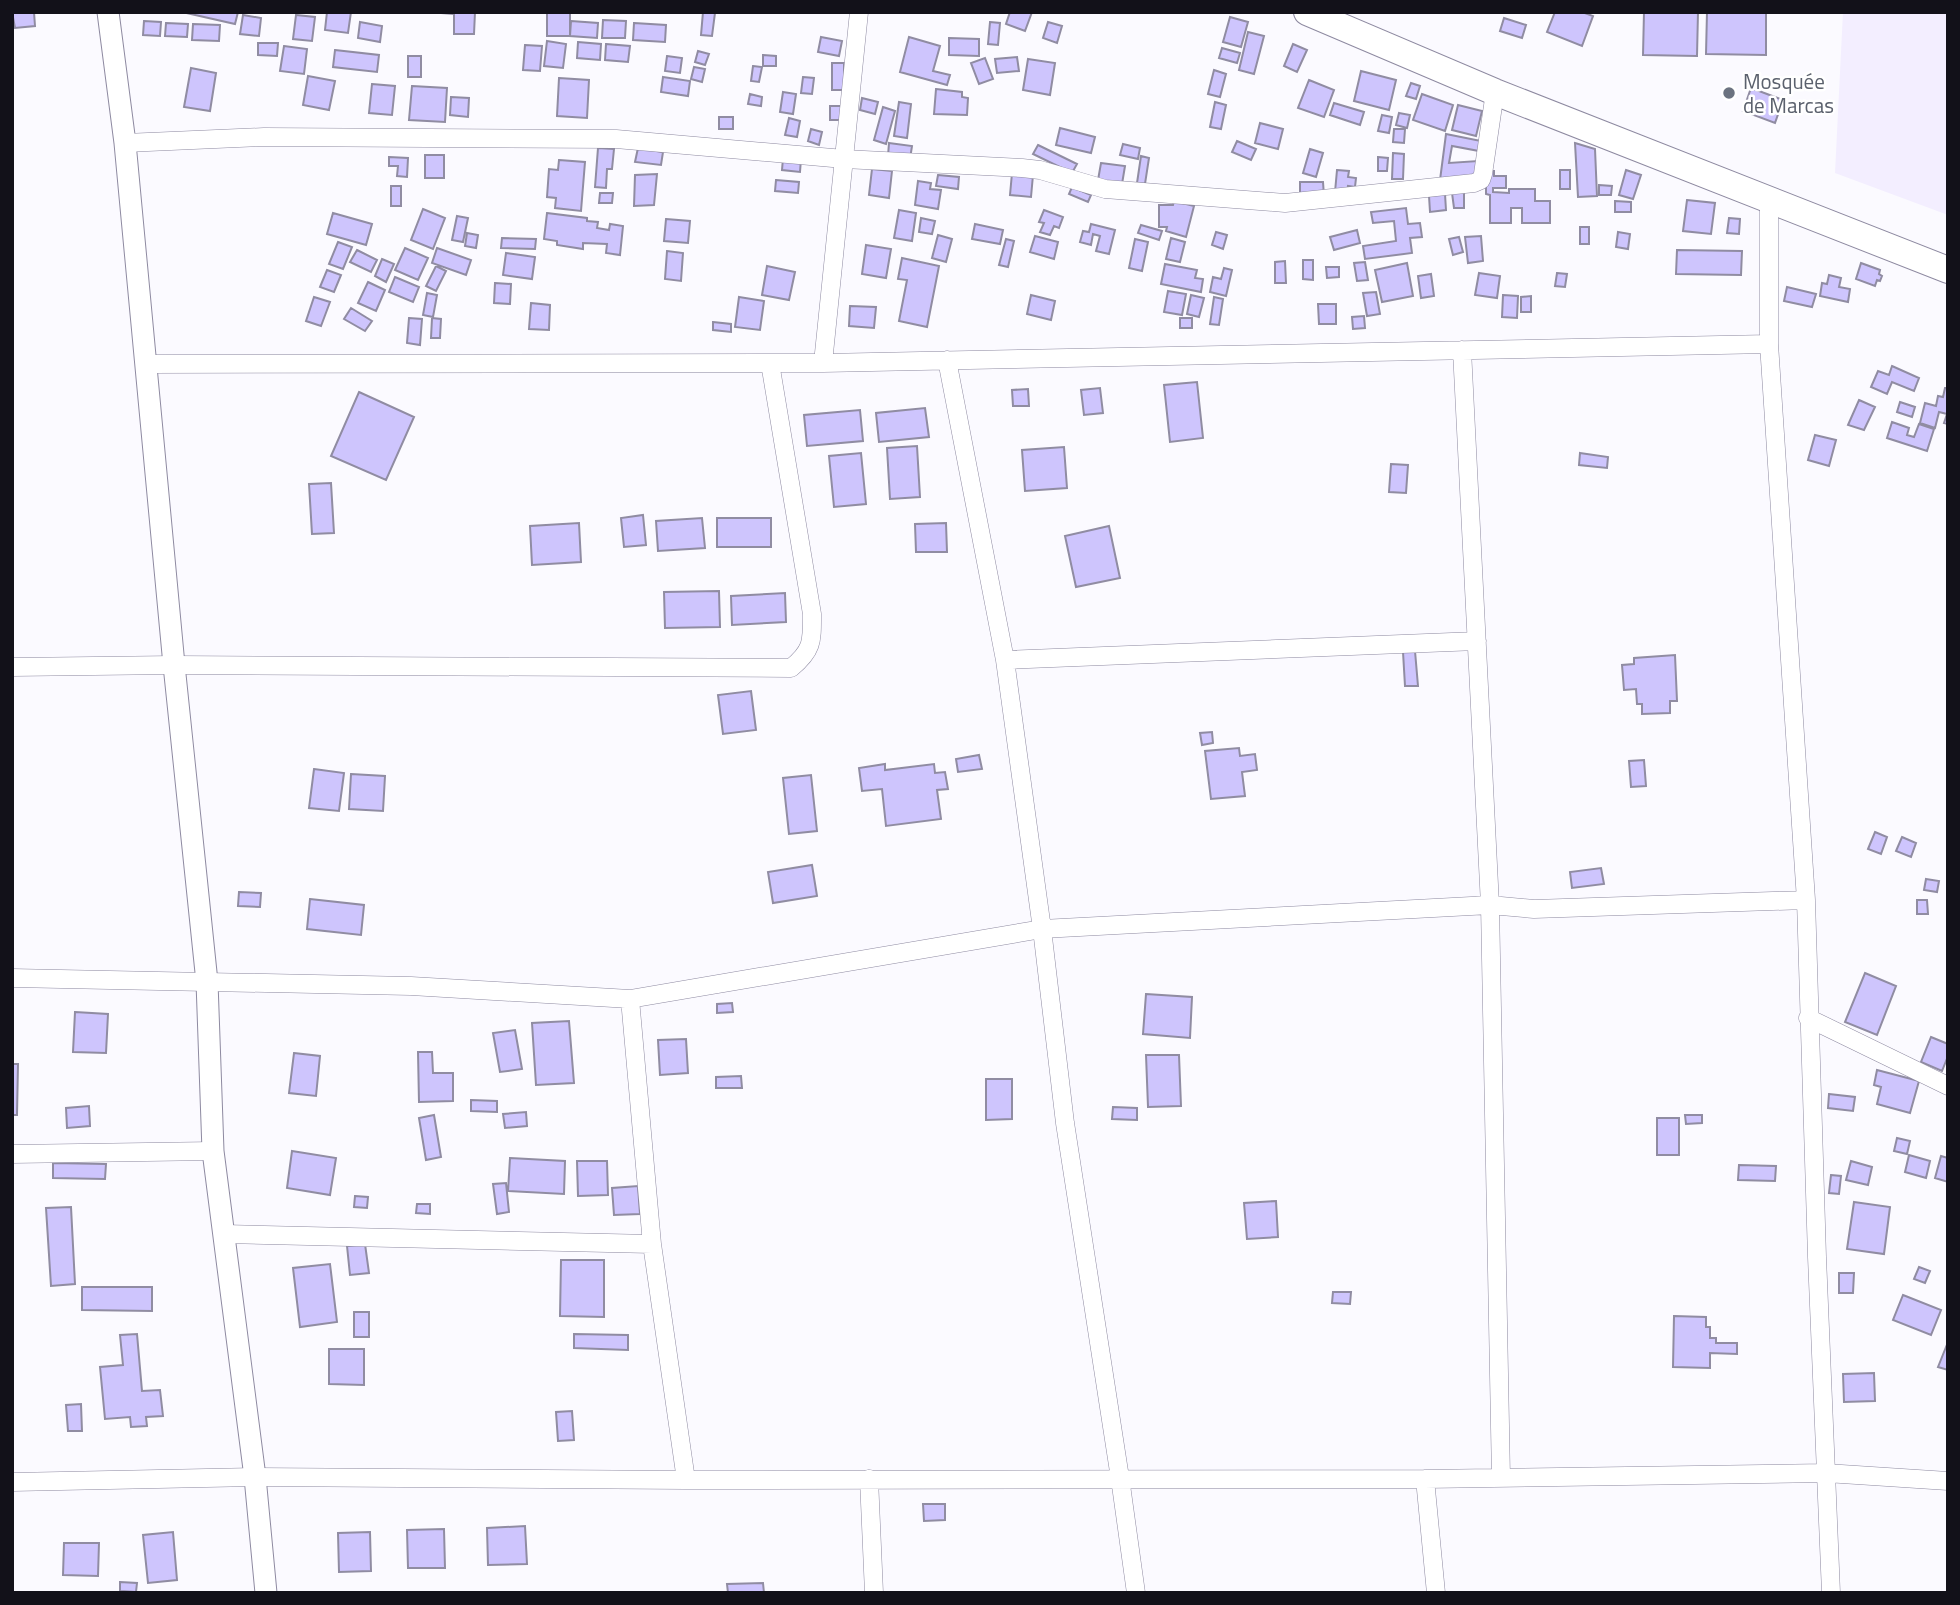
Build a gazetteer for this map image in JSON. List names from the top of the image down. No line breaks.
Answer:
{"places":["Mosquée de Marcas"]}
